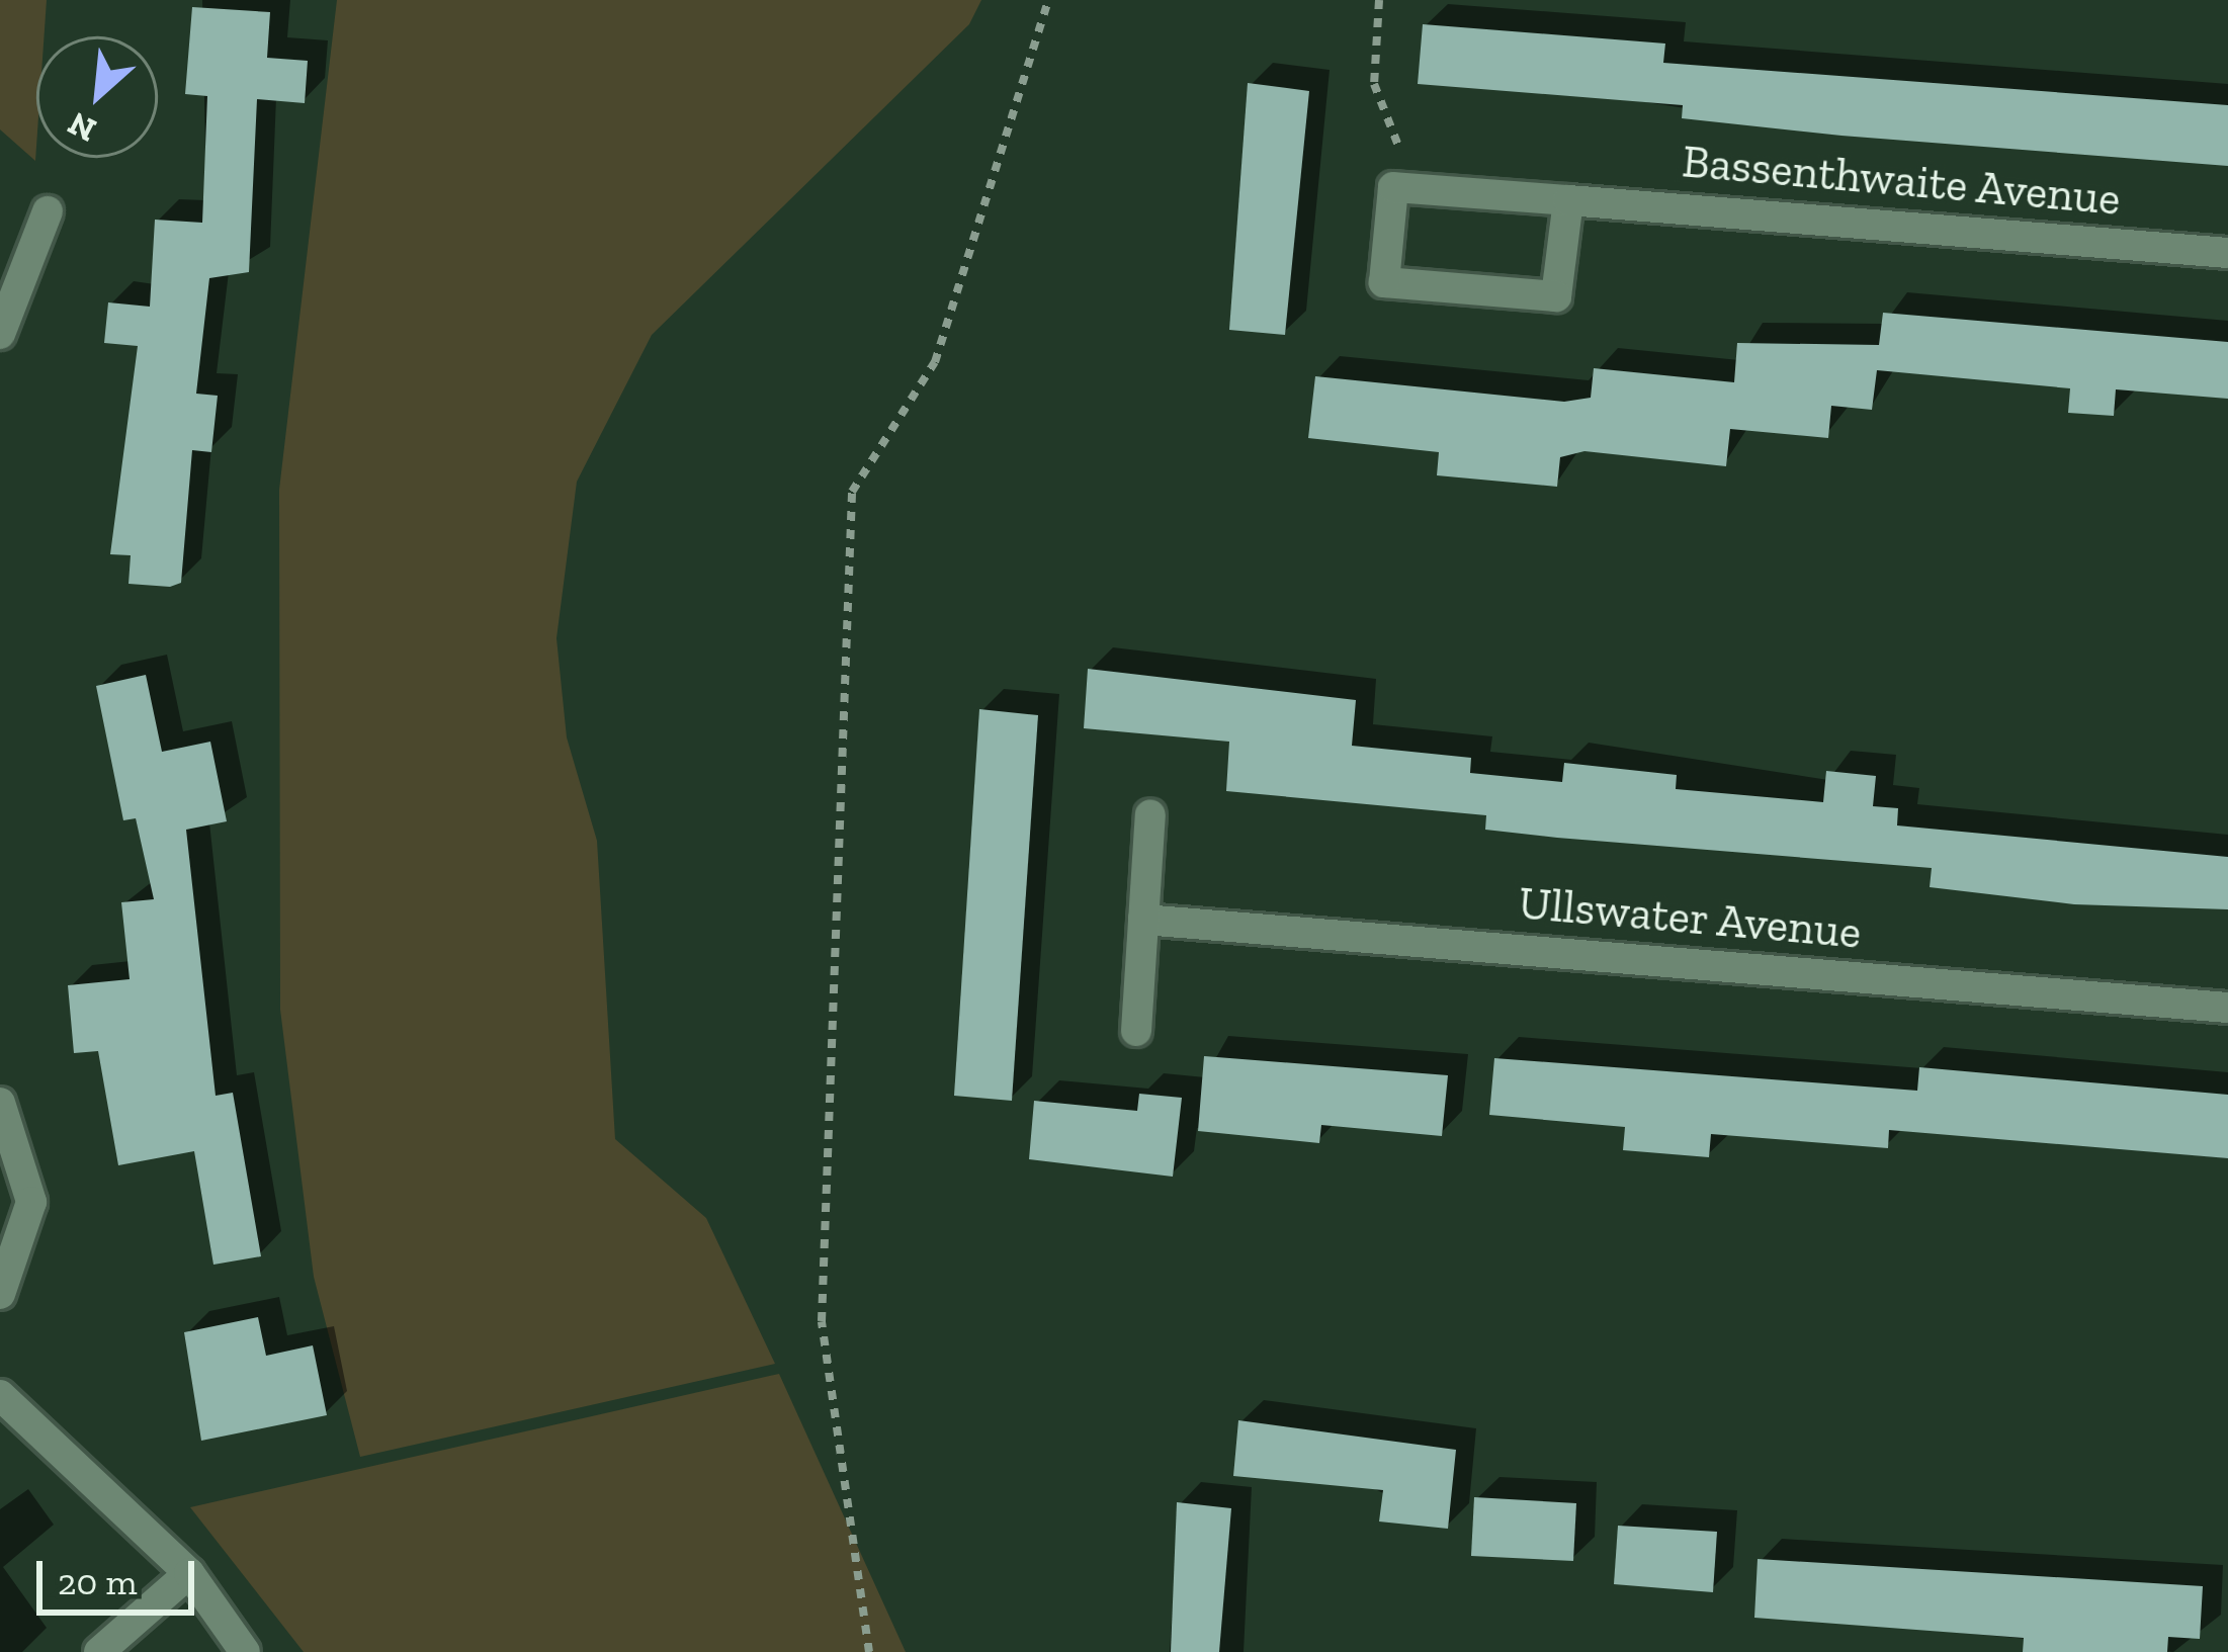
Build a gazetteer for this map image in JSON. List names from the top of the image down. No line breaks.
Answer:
{"streets":{"street":["Bassenthwaite Avenue","Ullswater Avenue"]},"scale_bar":"20 m","north":"bottom left"}
